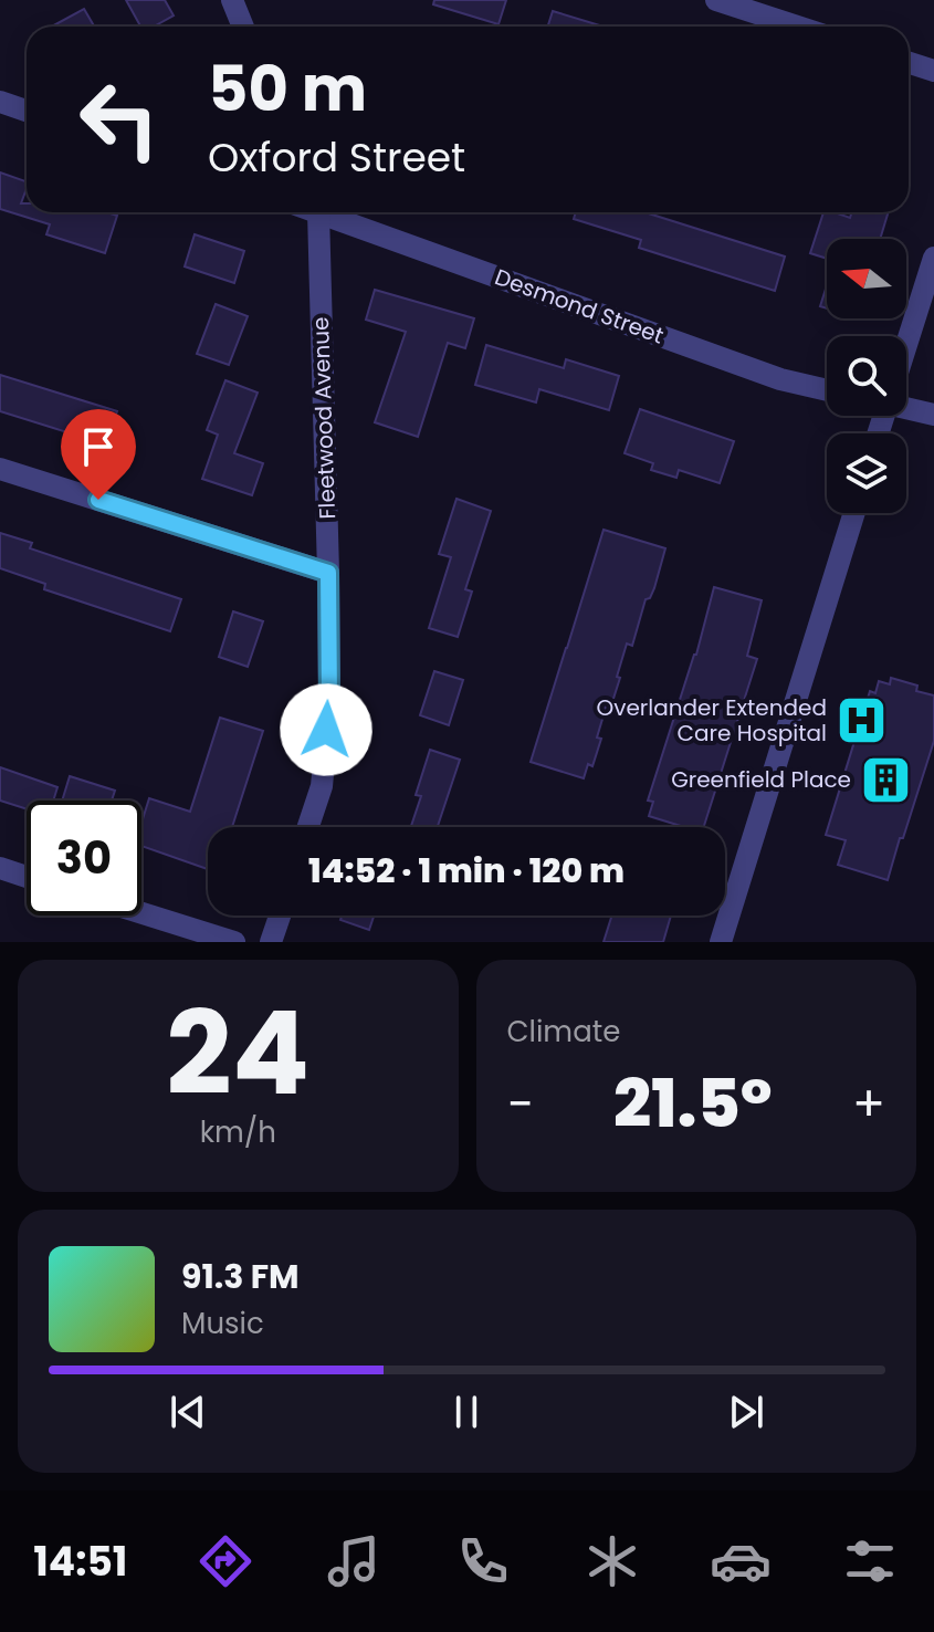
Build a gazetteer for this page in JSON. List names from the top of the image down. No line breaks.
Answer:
{"streets":{"street":["Desmond Street","Fleetwood Avenue"]},"places":{"hospital":["Overlander Extended Care Hospital"],"building":["Greenfield Place"]},"north":"left","page":{"turn":["50 m","Oxford Street"],"limit":"30","trip":"14:52 · 1 min · 120 m","tile":[["24","km/h"],"Climate"],"heat":["−","21.5°","+"],"song":["91.3 FM","Music"],"tabs":"14:51"}}
